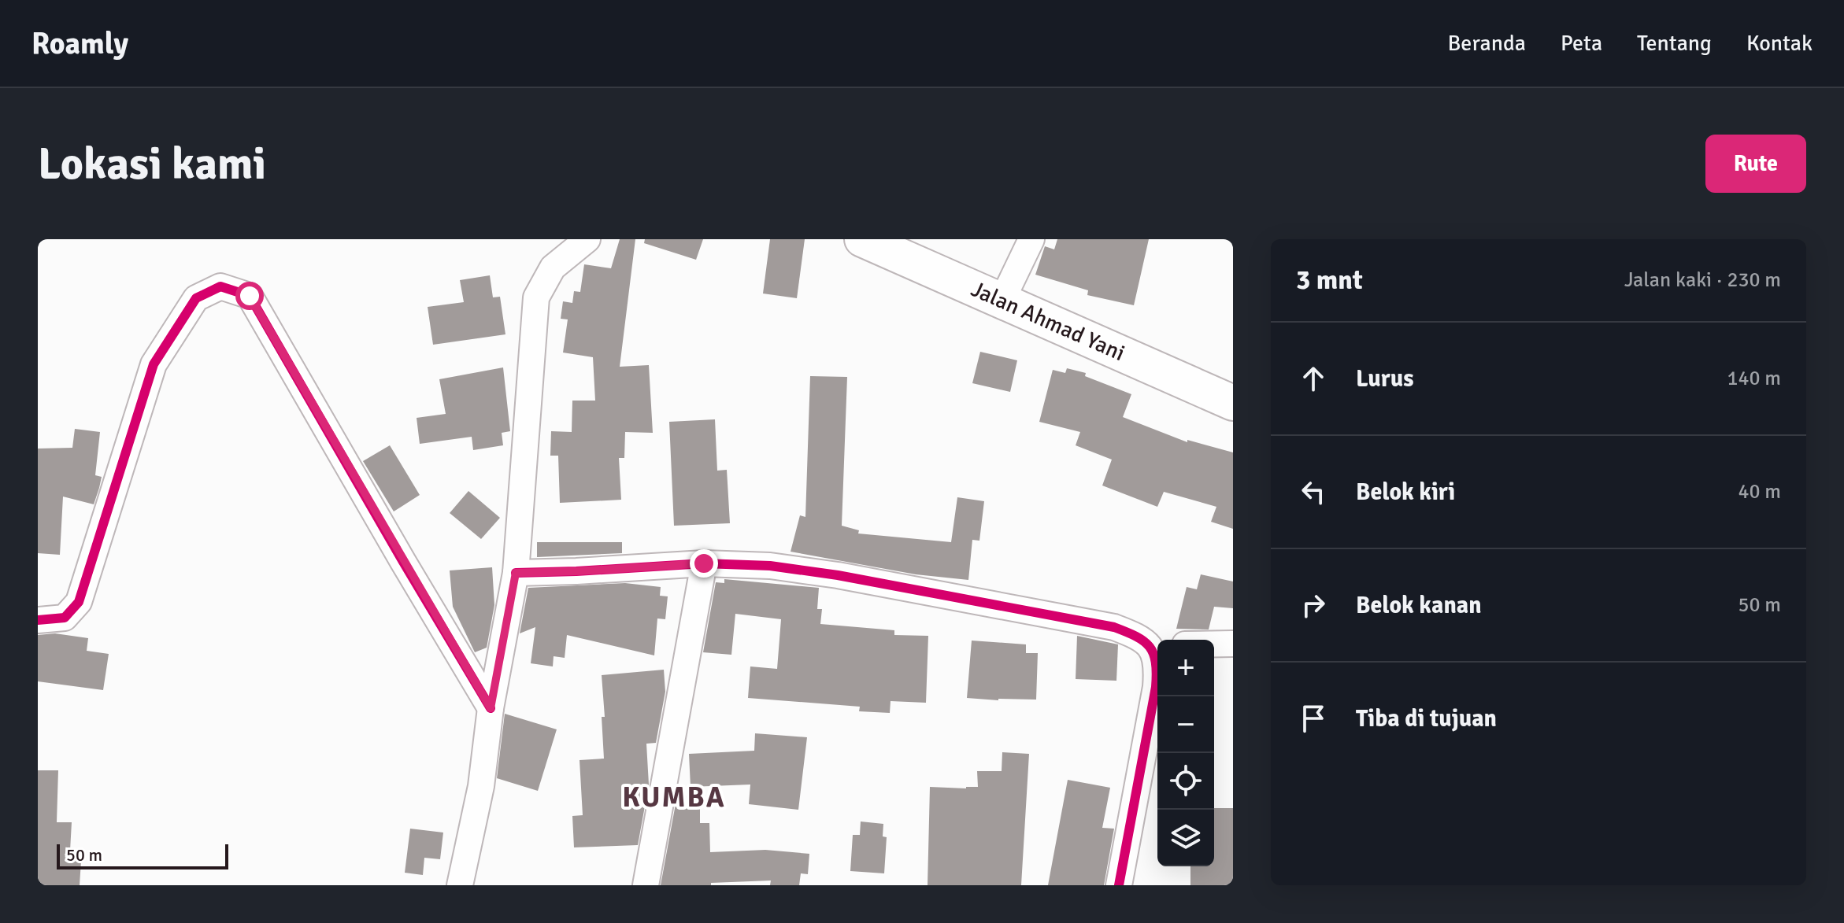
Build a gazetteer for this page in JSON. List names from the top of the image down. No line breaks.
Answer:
{"streets":{"highway":["Jalan Ahmad Yani"]},"districts":["KUMBA"],"scale_bar":"50 m","page":{"header":"Roamly","nav":["Beranda","Peta","Tentang","Kontak"],"buttons":"Rute","title":"Lokasi kami","heading":["3 mnt","Jalan kaki · 230 m"],"list":[["Lurus","140 m"],["Belok kiri","40 m"],["Belok kanan","50 m"],"Tiba di tujuan"],"map_buttons":["+","−"],"scale":"50 m"}}
